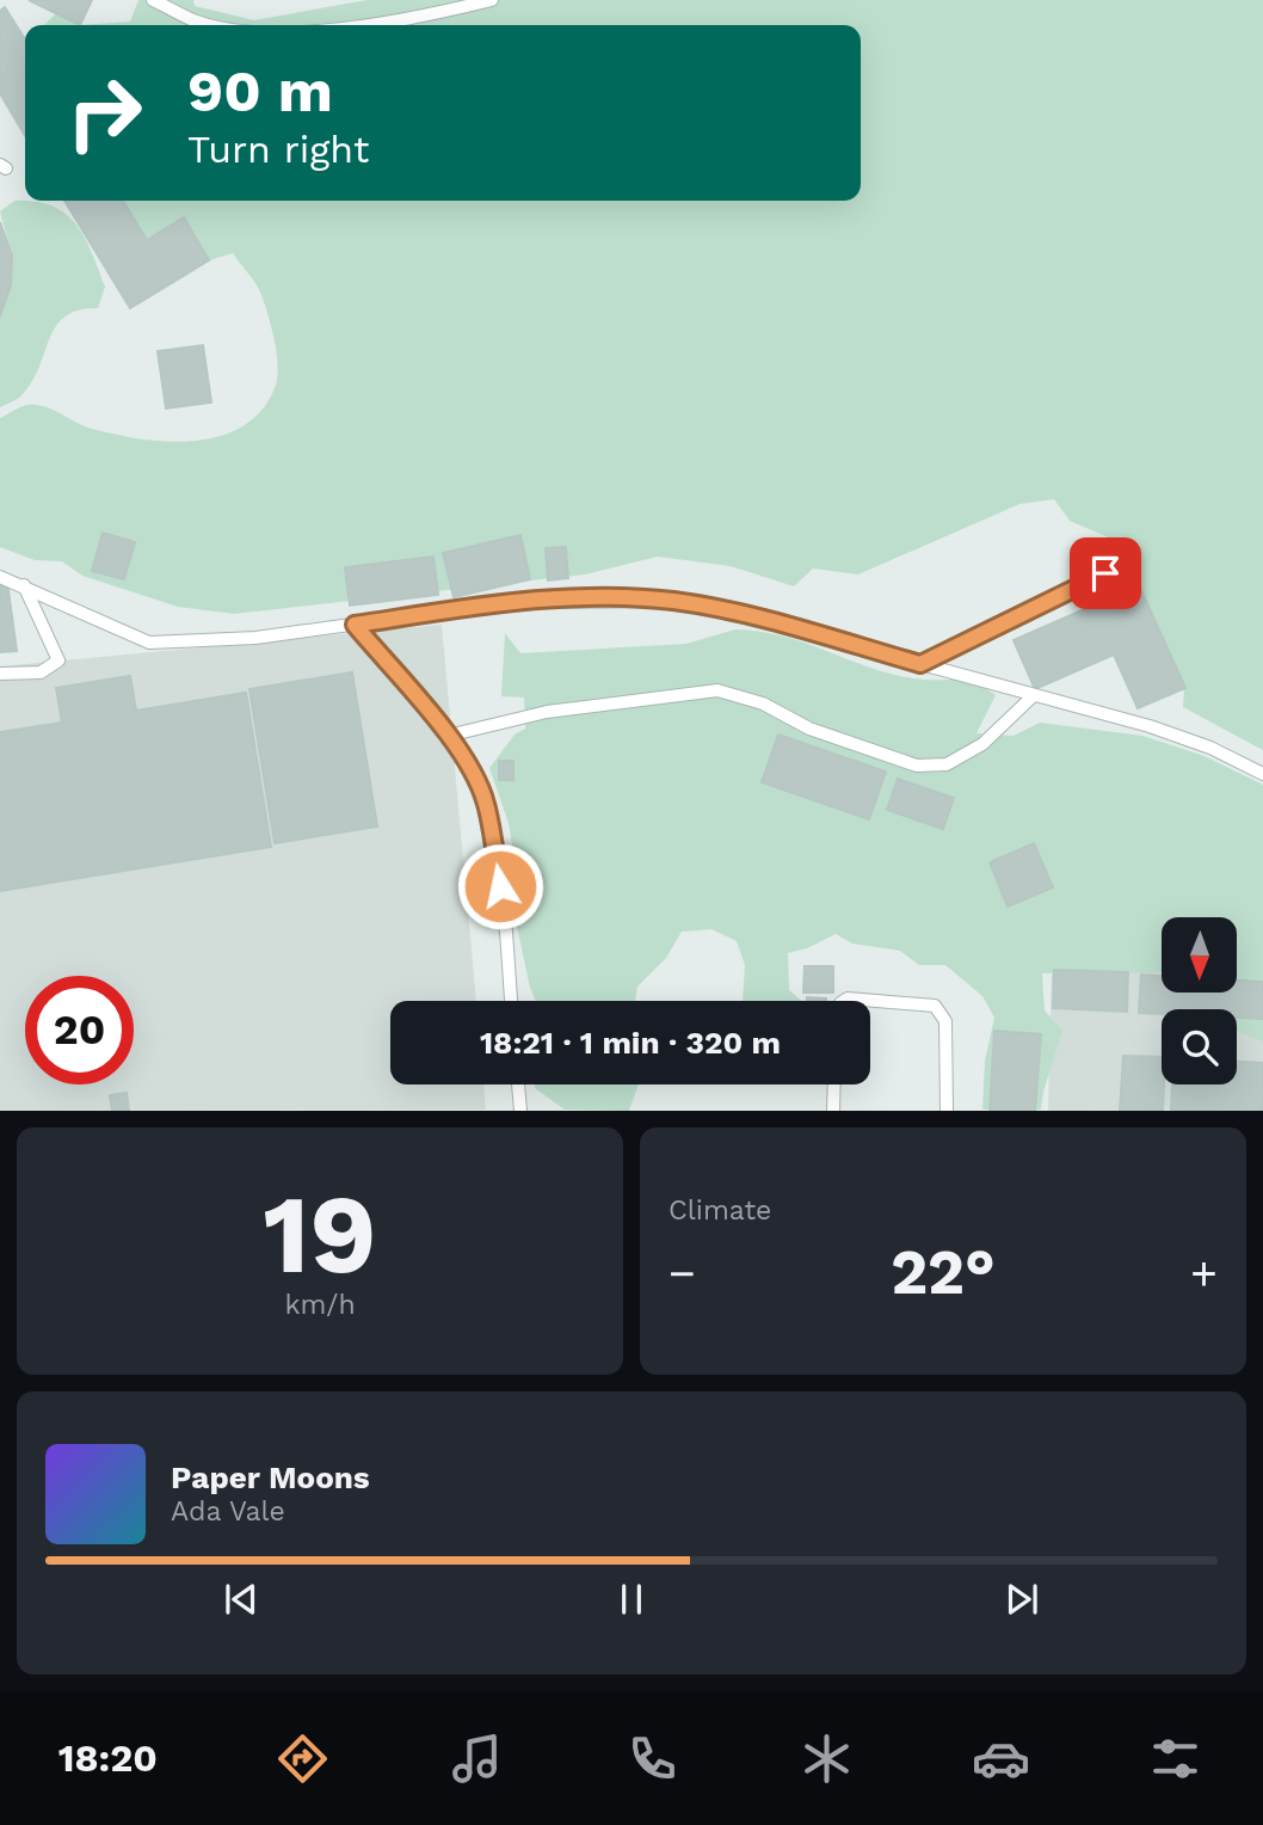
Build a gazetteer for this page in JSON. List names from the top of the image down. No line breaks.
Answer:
{"north":"bottom","page":{"turn":["90 m","Turn right"],"limit":"20","trip":"18:21 · 1 min · 320 m","tile":[["19","km/h"],"Climate"],"heat":["−","22°","+"],"song":["Paper Moons","Ada Vale"],"tabs":"18:20"}}
